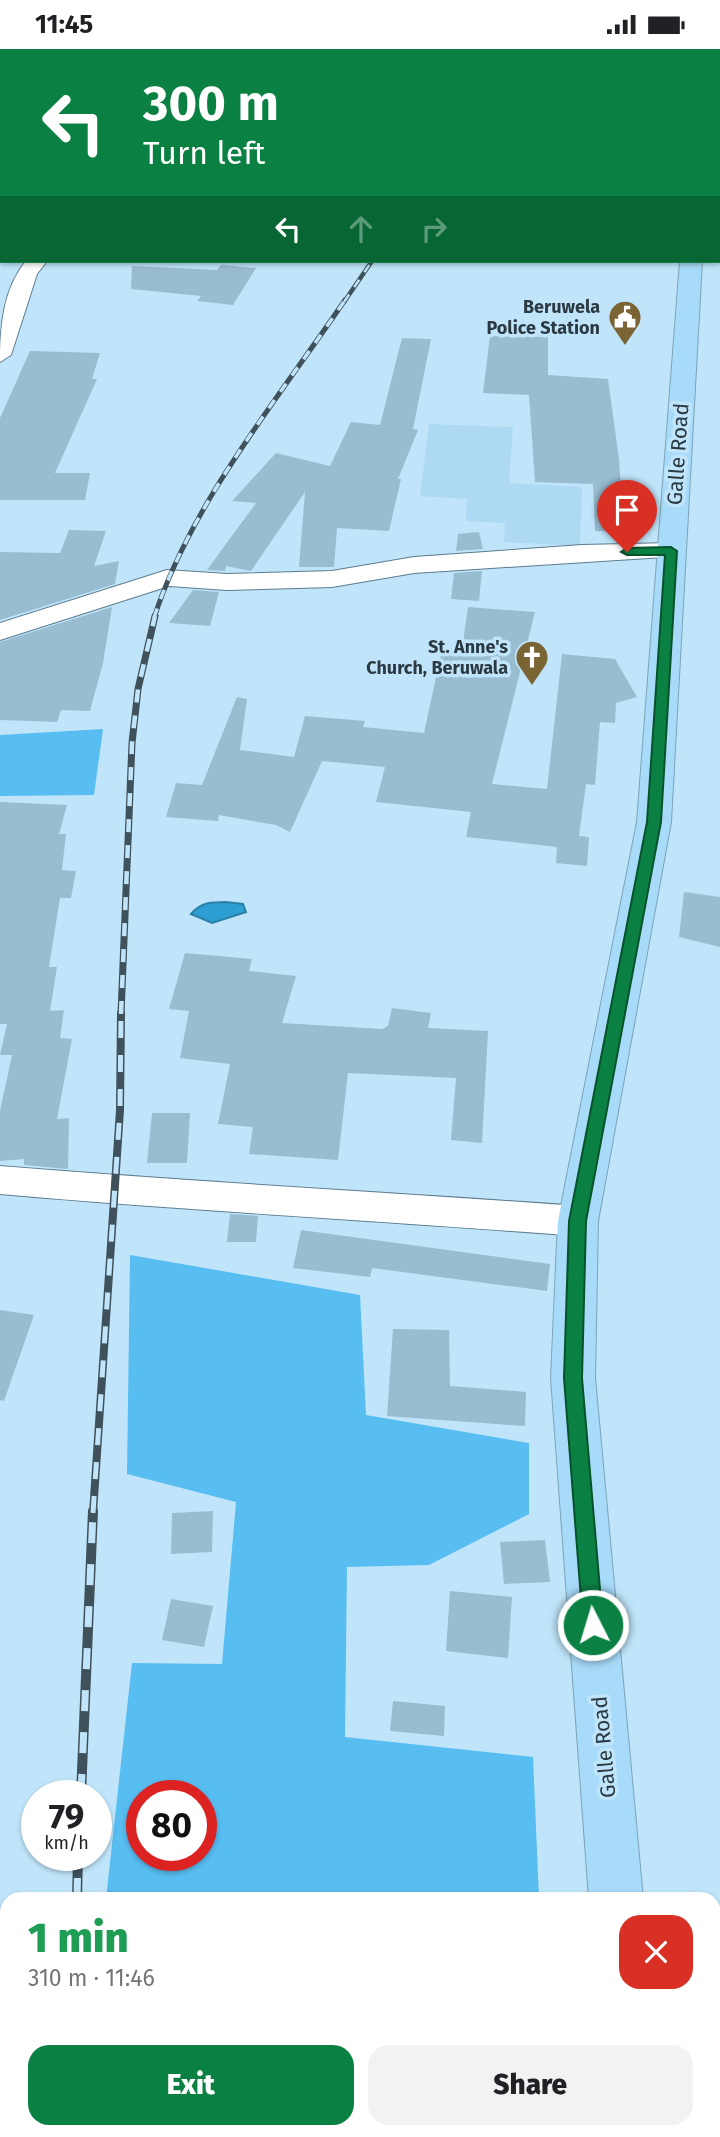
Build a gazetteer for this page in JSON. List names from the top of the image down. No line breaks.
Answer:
{"streets":{"highway":["Galle Road"]},"places":{"public building":["Beruwela Police Station"],"church":["St. Anne's Church, Beruwala"]},"page":{"status":"11:45","turn":["300 m","Turn left"],"speed":"79 km/h","limit":"80","heading":["1 min","310 m · 11:46"],"buttons":["Exit","Share"]}}
